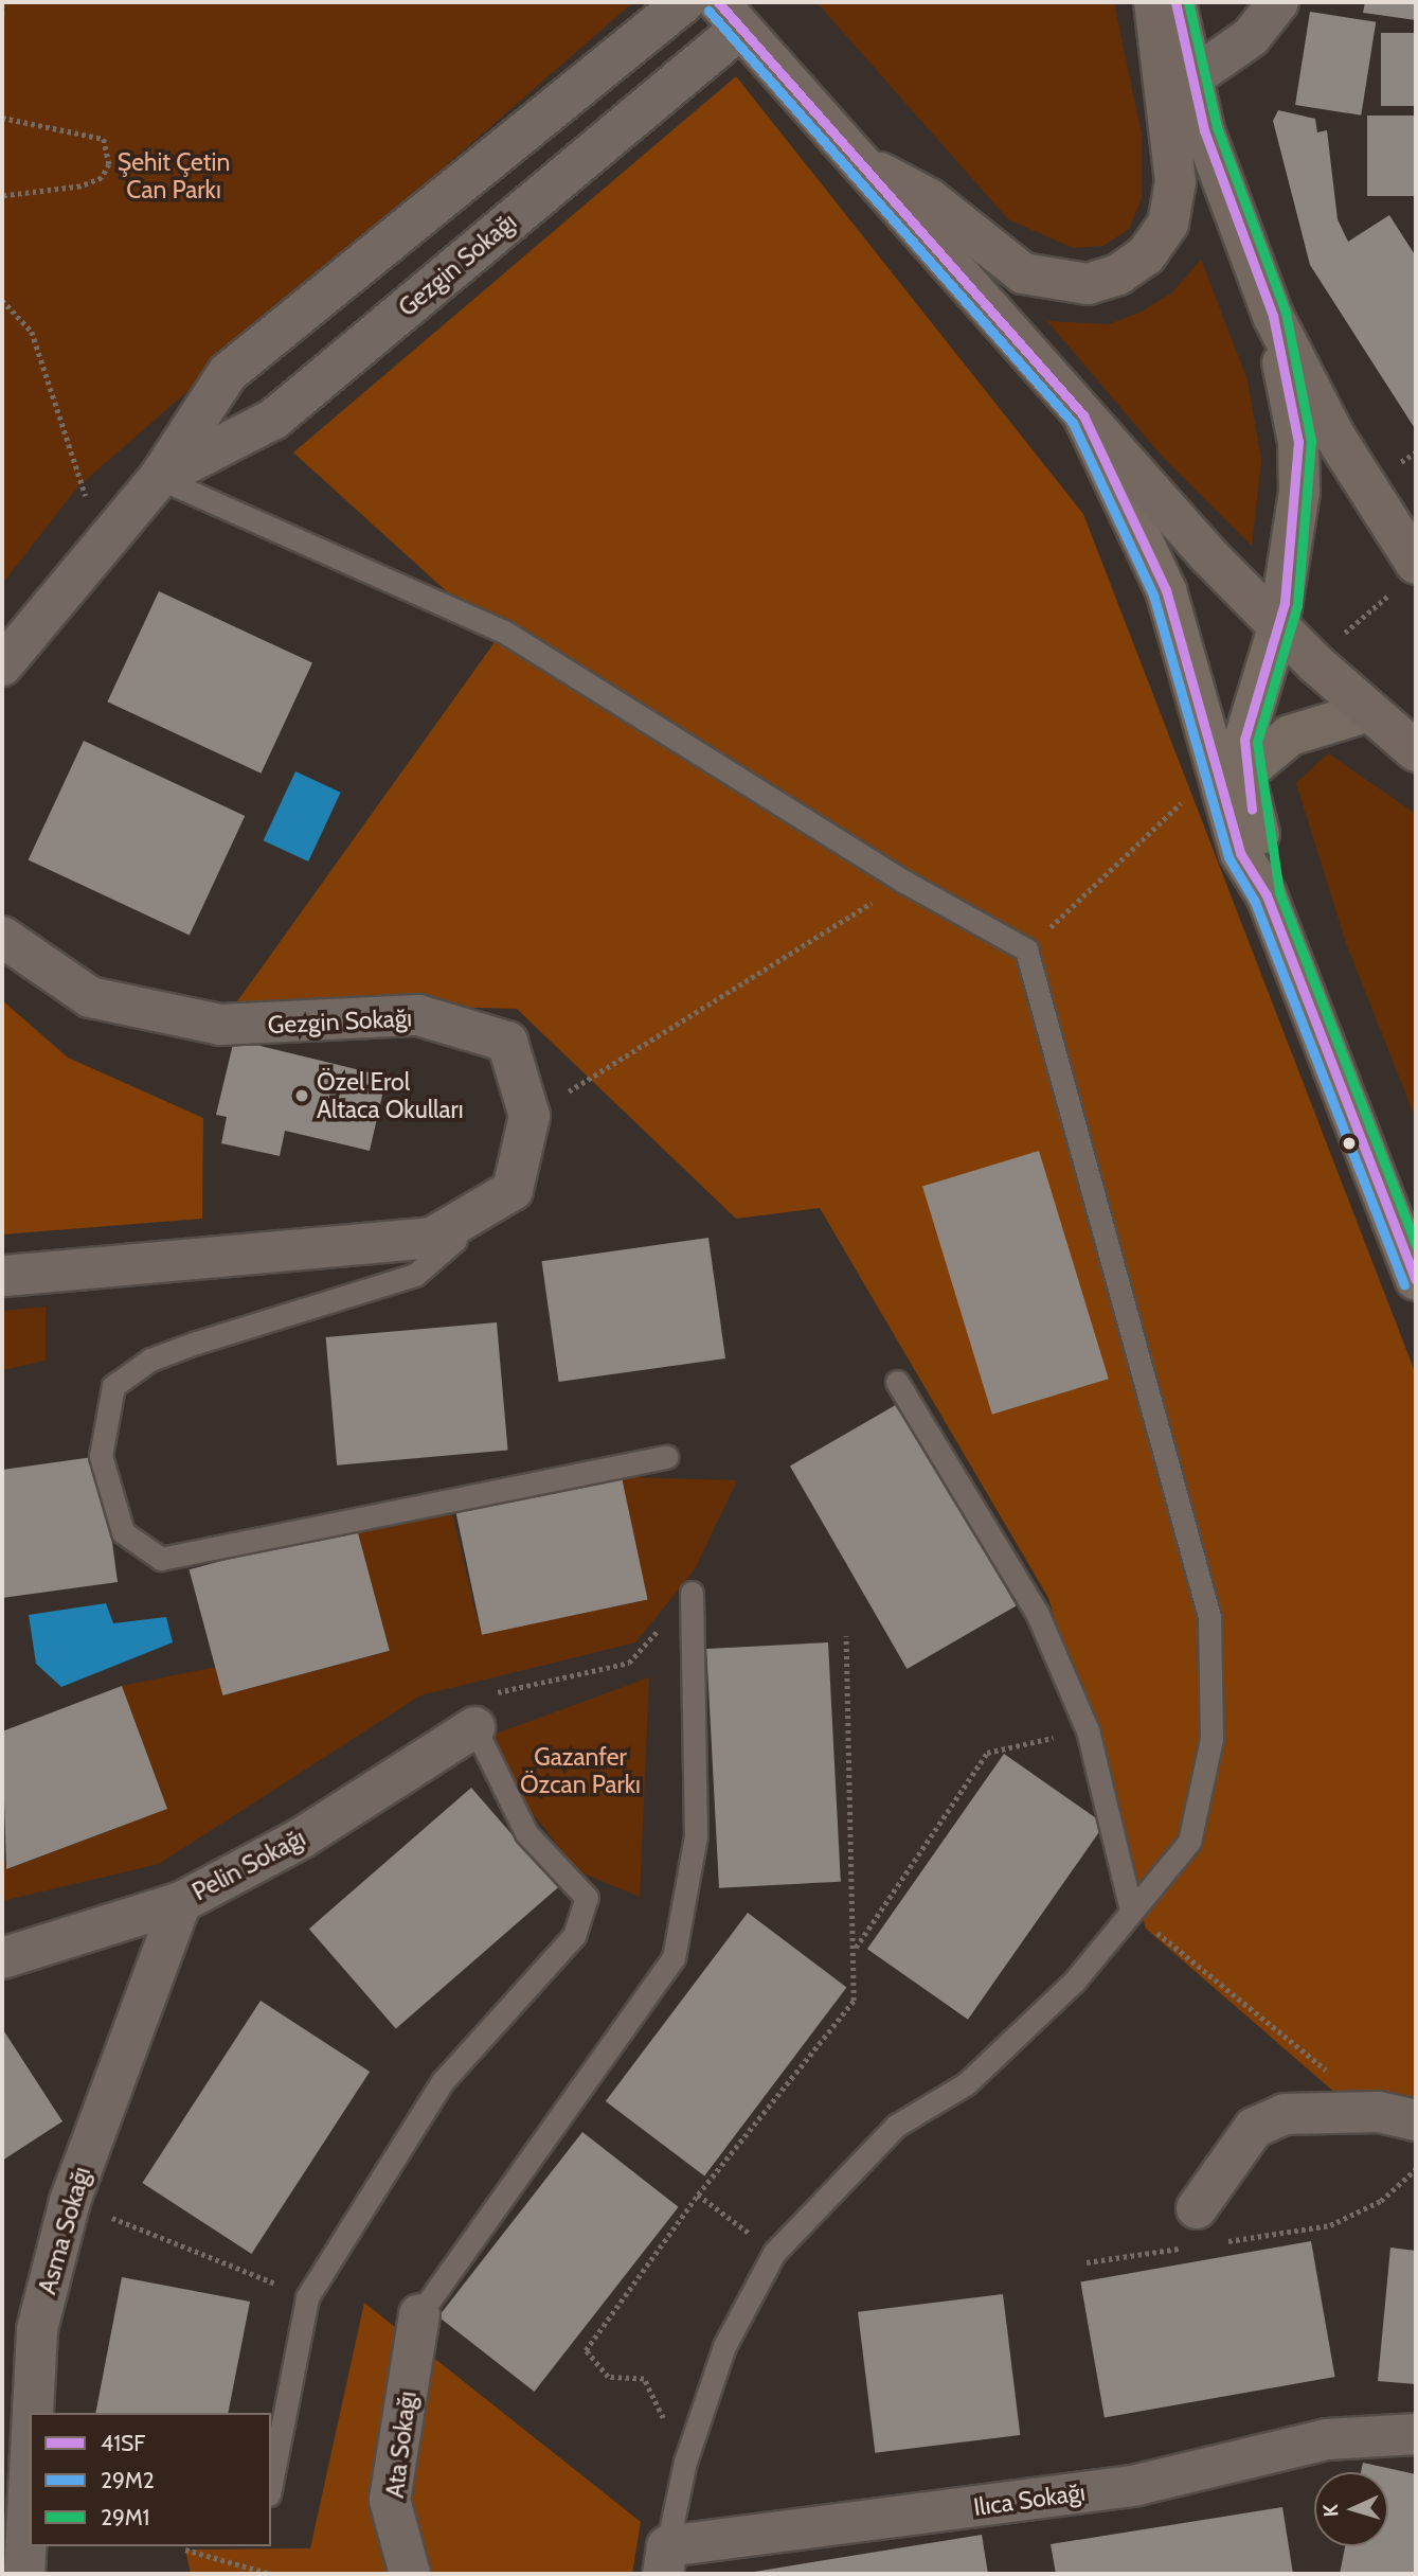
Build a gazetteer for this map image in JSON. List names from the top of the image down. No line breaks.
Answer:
{"streets":{"street":["Gezgin Sokağı","Pelin Sokağı","Asma Sokağı","Ata Sokağı","Ilıca Sokağı"]},"crossings":[["Pelin Sokağı","Asma Sokağı"]],"parks":["Şehit Çetin Can Parkı","Gazanfer Özcan Parkı"],"places":["Özel Erol Altaca Okulları"],"lines":["transit line 41SF","transit line 29M1","transit line 29M2"],"legend":["41SF","29M2","29M1"],"north":"left"}
